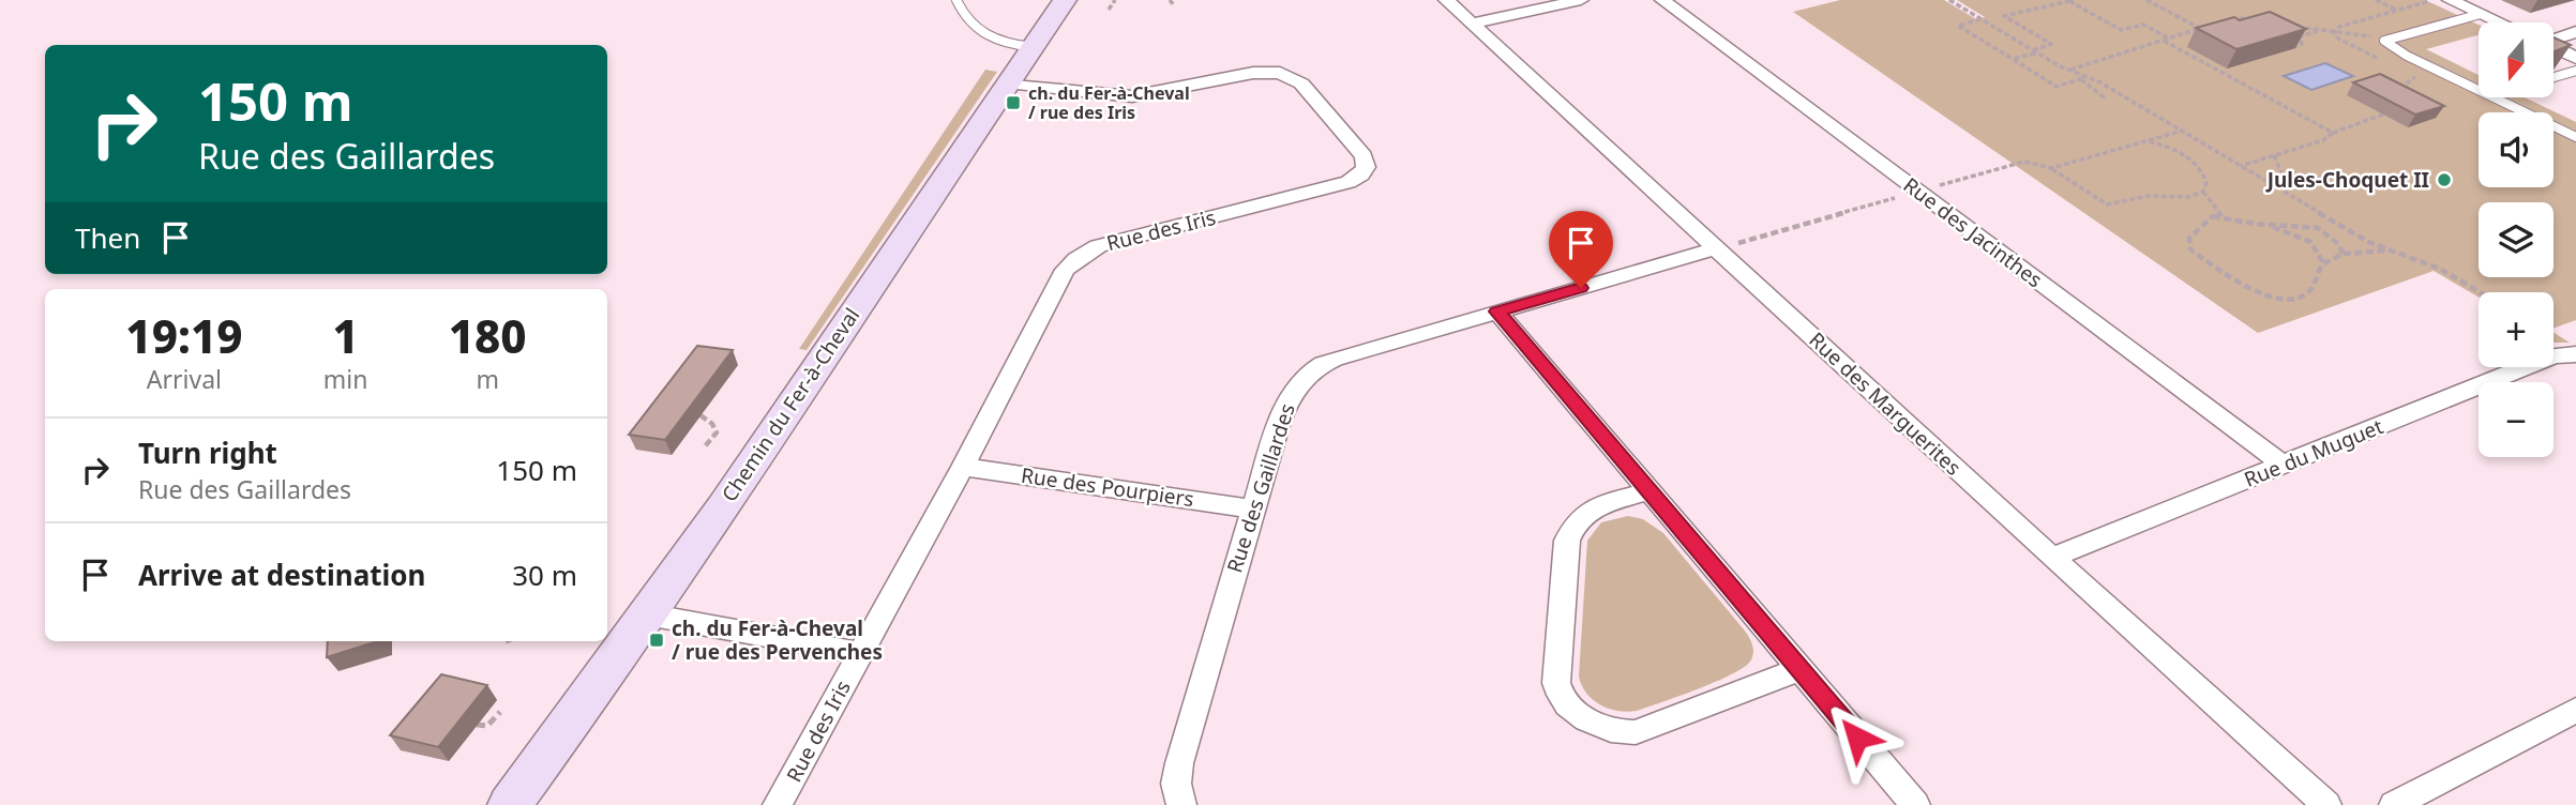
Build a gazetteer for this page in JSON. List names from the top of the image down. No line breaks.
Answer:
{"streets":{"street":["Rue des Iris","Rue des Jacinthes","Rue des Marguerites","Chemin du Fer-à-Cheval","Rue du Muguet","Rue des Pourpiers","Rue des Gaillardes"]},"crossings":[["Rue des Iris","Chemin du Fer-à-Cheval"],["Rue des Iris","Rue des Pourpiers"],["Rue des Jacinthes","Rue du Muguet"],["Rue des Marguerites","Rue du Muguet"],["Rue des Marguerites","Rue des Gaillardes"],["Rue des Pourpiers","Rue des Gaillardes"]],"places":{"transit":["ch. du Fer-à-Cheval / rue des Iris","ch. du Fer-à-Cheval / rue des Pervenches"],"other":["Jules-Choquet II"]},"north":"bottom","page":{"map_buttons":["+","−"],"turn":["150 m","Rue des Gaillardes"],"then":"Then","eta":["19:19","Arrival","1","min","180","m"],"list":[{"name":"Turn right","note":"Rue des Gaillardes","value":"150 m"},{"name":"Arrive at destination","value":"30 m"}]}}
